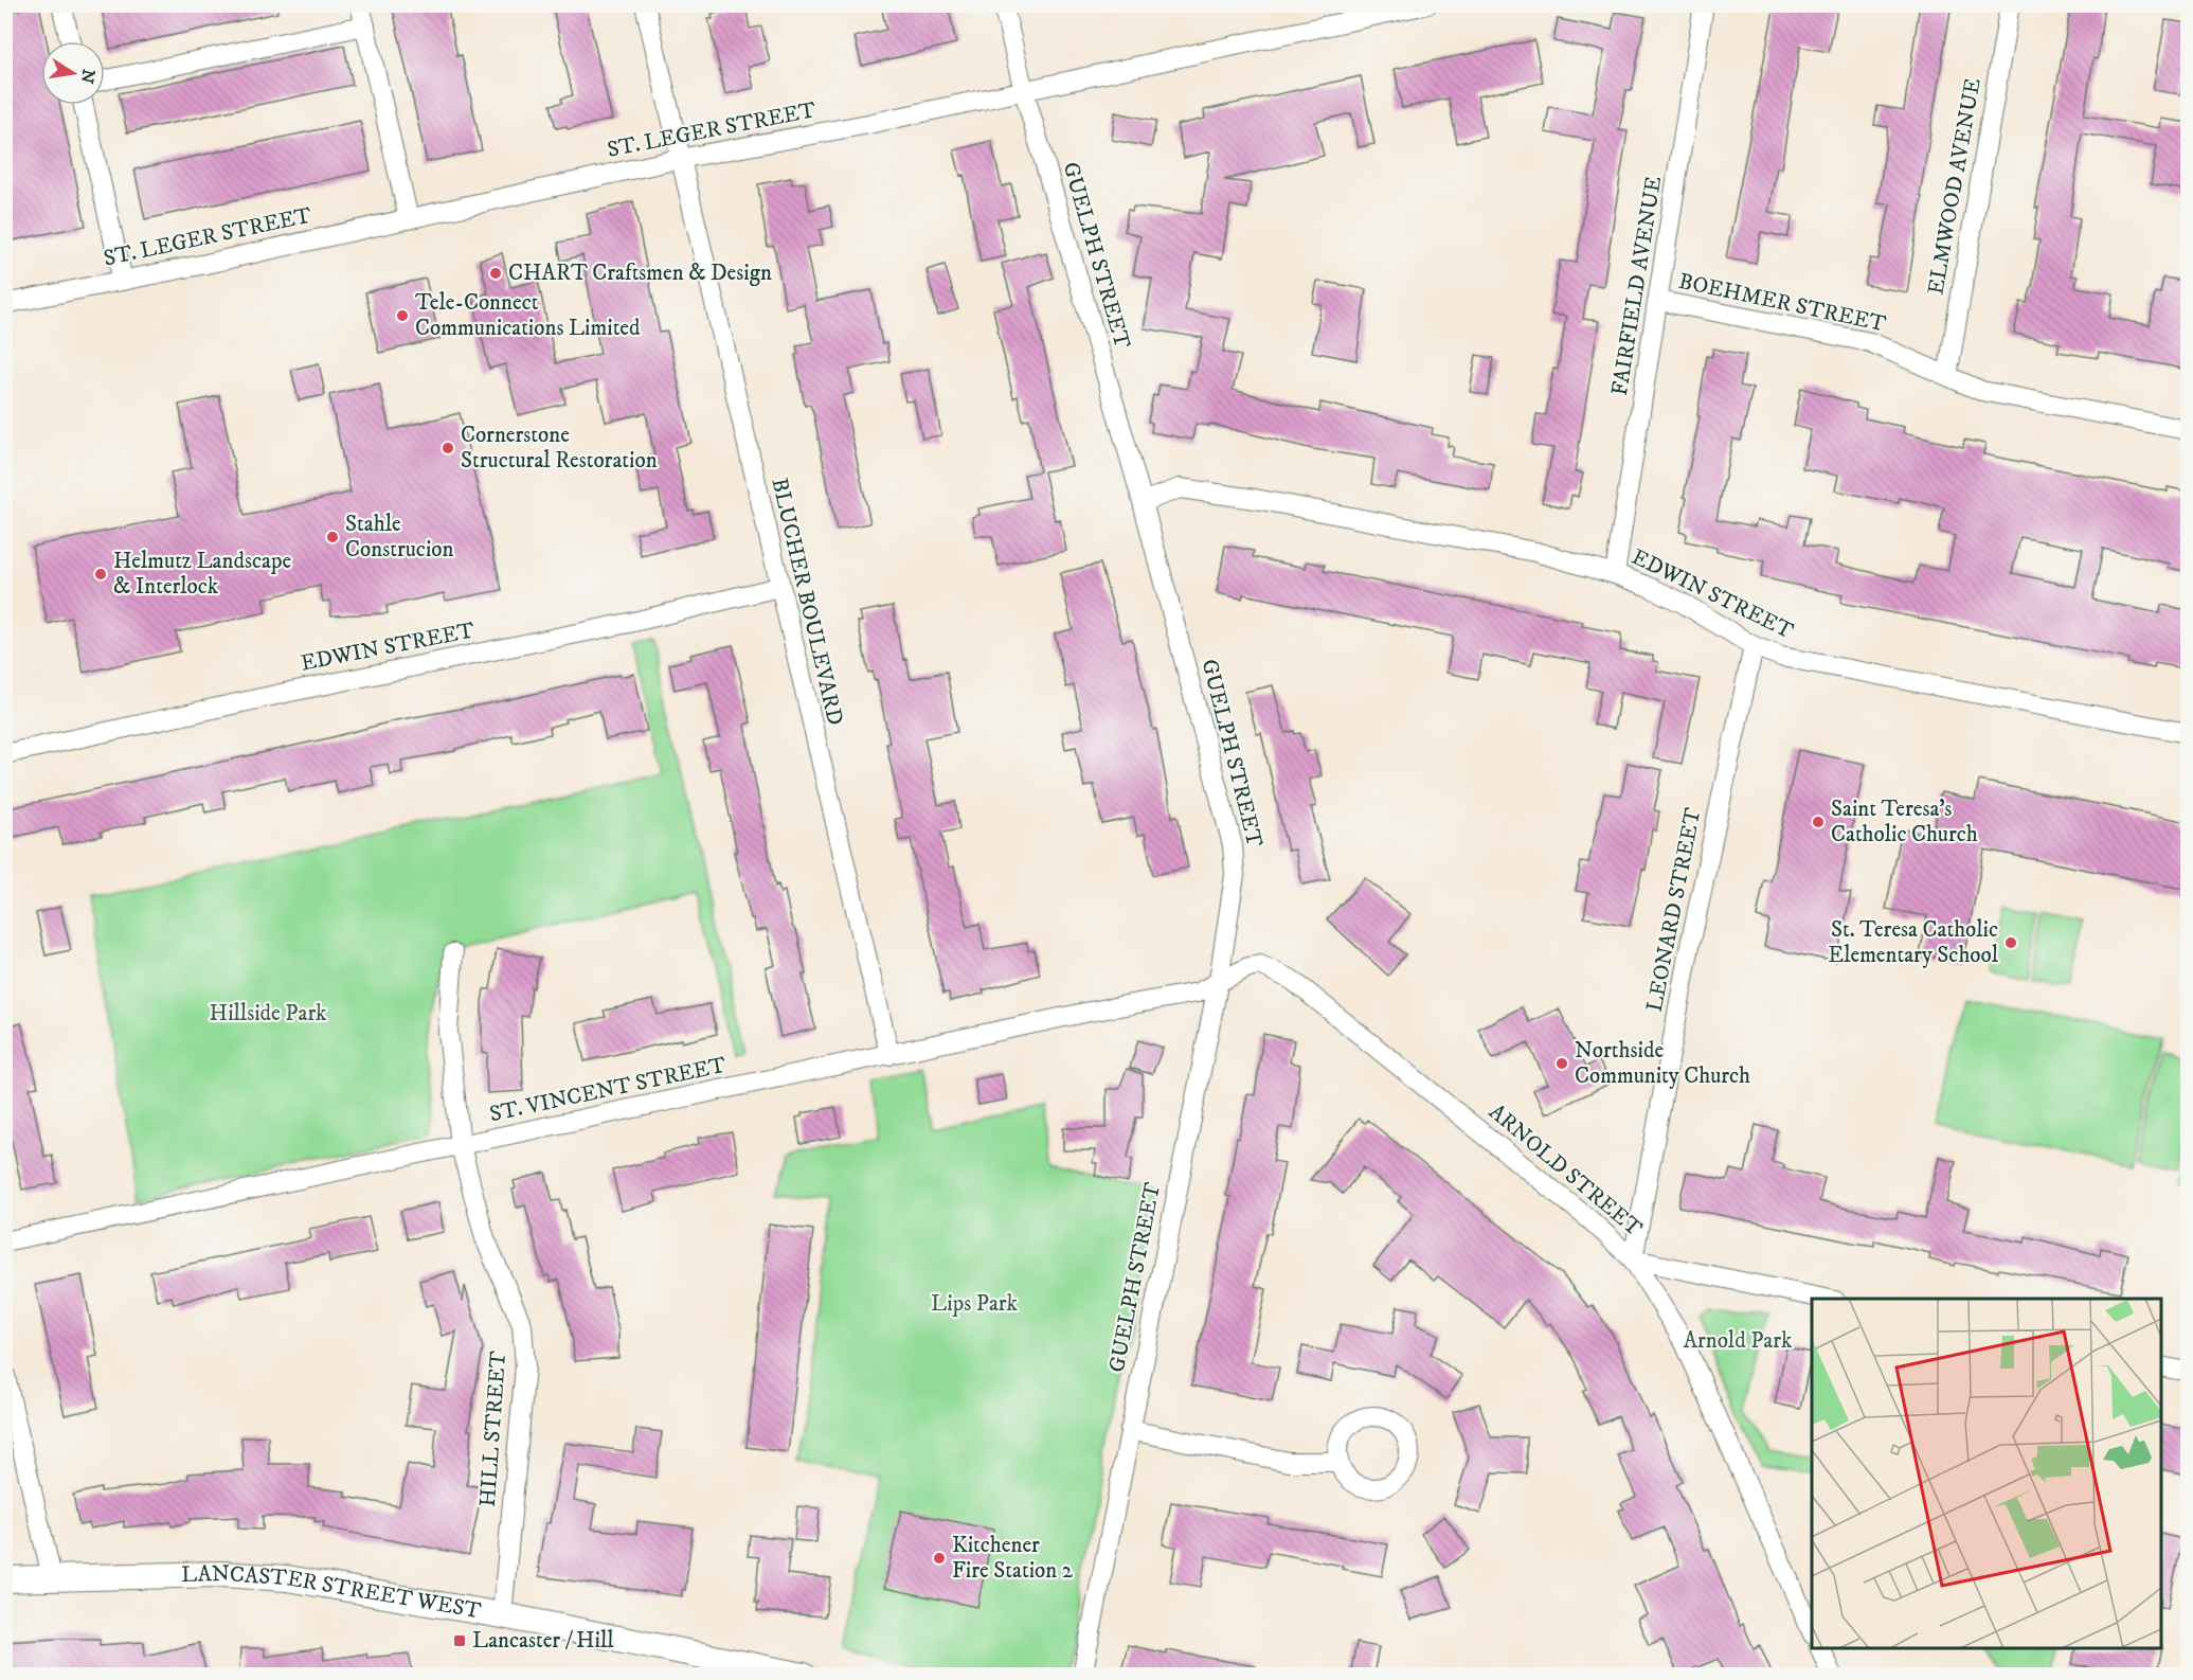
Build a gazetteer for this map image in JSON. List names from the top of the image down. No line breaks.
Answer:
{"streets":{"main road":["LANCASTER STREET WEST"],"street":["ST. LEGER STREET","ELMWOOD AVENUE","GUELPH STREET","FAIRFIELD AVENUE","BOEHMER STREET","EDWIN STREET","BLUCHER BOULEVARD","LEONARD STREET","ST. VINCENT STREET","ARNOLD STREET","HILL STREET"]},"crossings":[["ST. LEGER STREET","GUELPH STREET"],["ST. LEGER STREET","BLUCHER BOULEVARD"],["ELMWOOD AVENUE","BOEHMER STREET"],["GUELPH STREET","EDWIN STREET"],["GUELPH STREET","ST. VINCENT STREET"],["GUELPH STREET","ARNOLD STREET"],["FAIRFIELD AVENUE","BOEHMER STREET"],["FAIRFIELD AVENUE","EDWIN STREET"],["EDWIN STREET","BLUCHER BOULEVARD"],["EDWIN STREET","LEONARD STREET"],["BLUCHER BOULEVARD","ST. VINCENT STREET"],["LEONARD STREET","ARNOLD STREET"],["ST. VINCENT STREET","ARNOLD STREET"],["ST. VINCENT STREET","HILL STREET"],["HILL STREET","LANCASTER STREET WEST"]],"parks":["Hillside Park","Lips Park","Arnold Park"],"places":{"other":["CHART Craftsmen & Design","Tele-Connect Communications Limited","Cornerstone Structural Restoration","Stahle Construcion","Helmutz Landscape & Interlock","Saint Teresa's Catholic Church","St. Teresa Catholic Elementary School","Northside Community Church","Kitchener Fire Station 2"],"transit":["Lancaster / Hill"]},"north":"right"}
